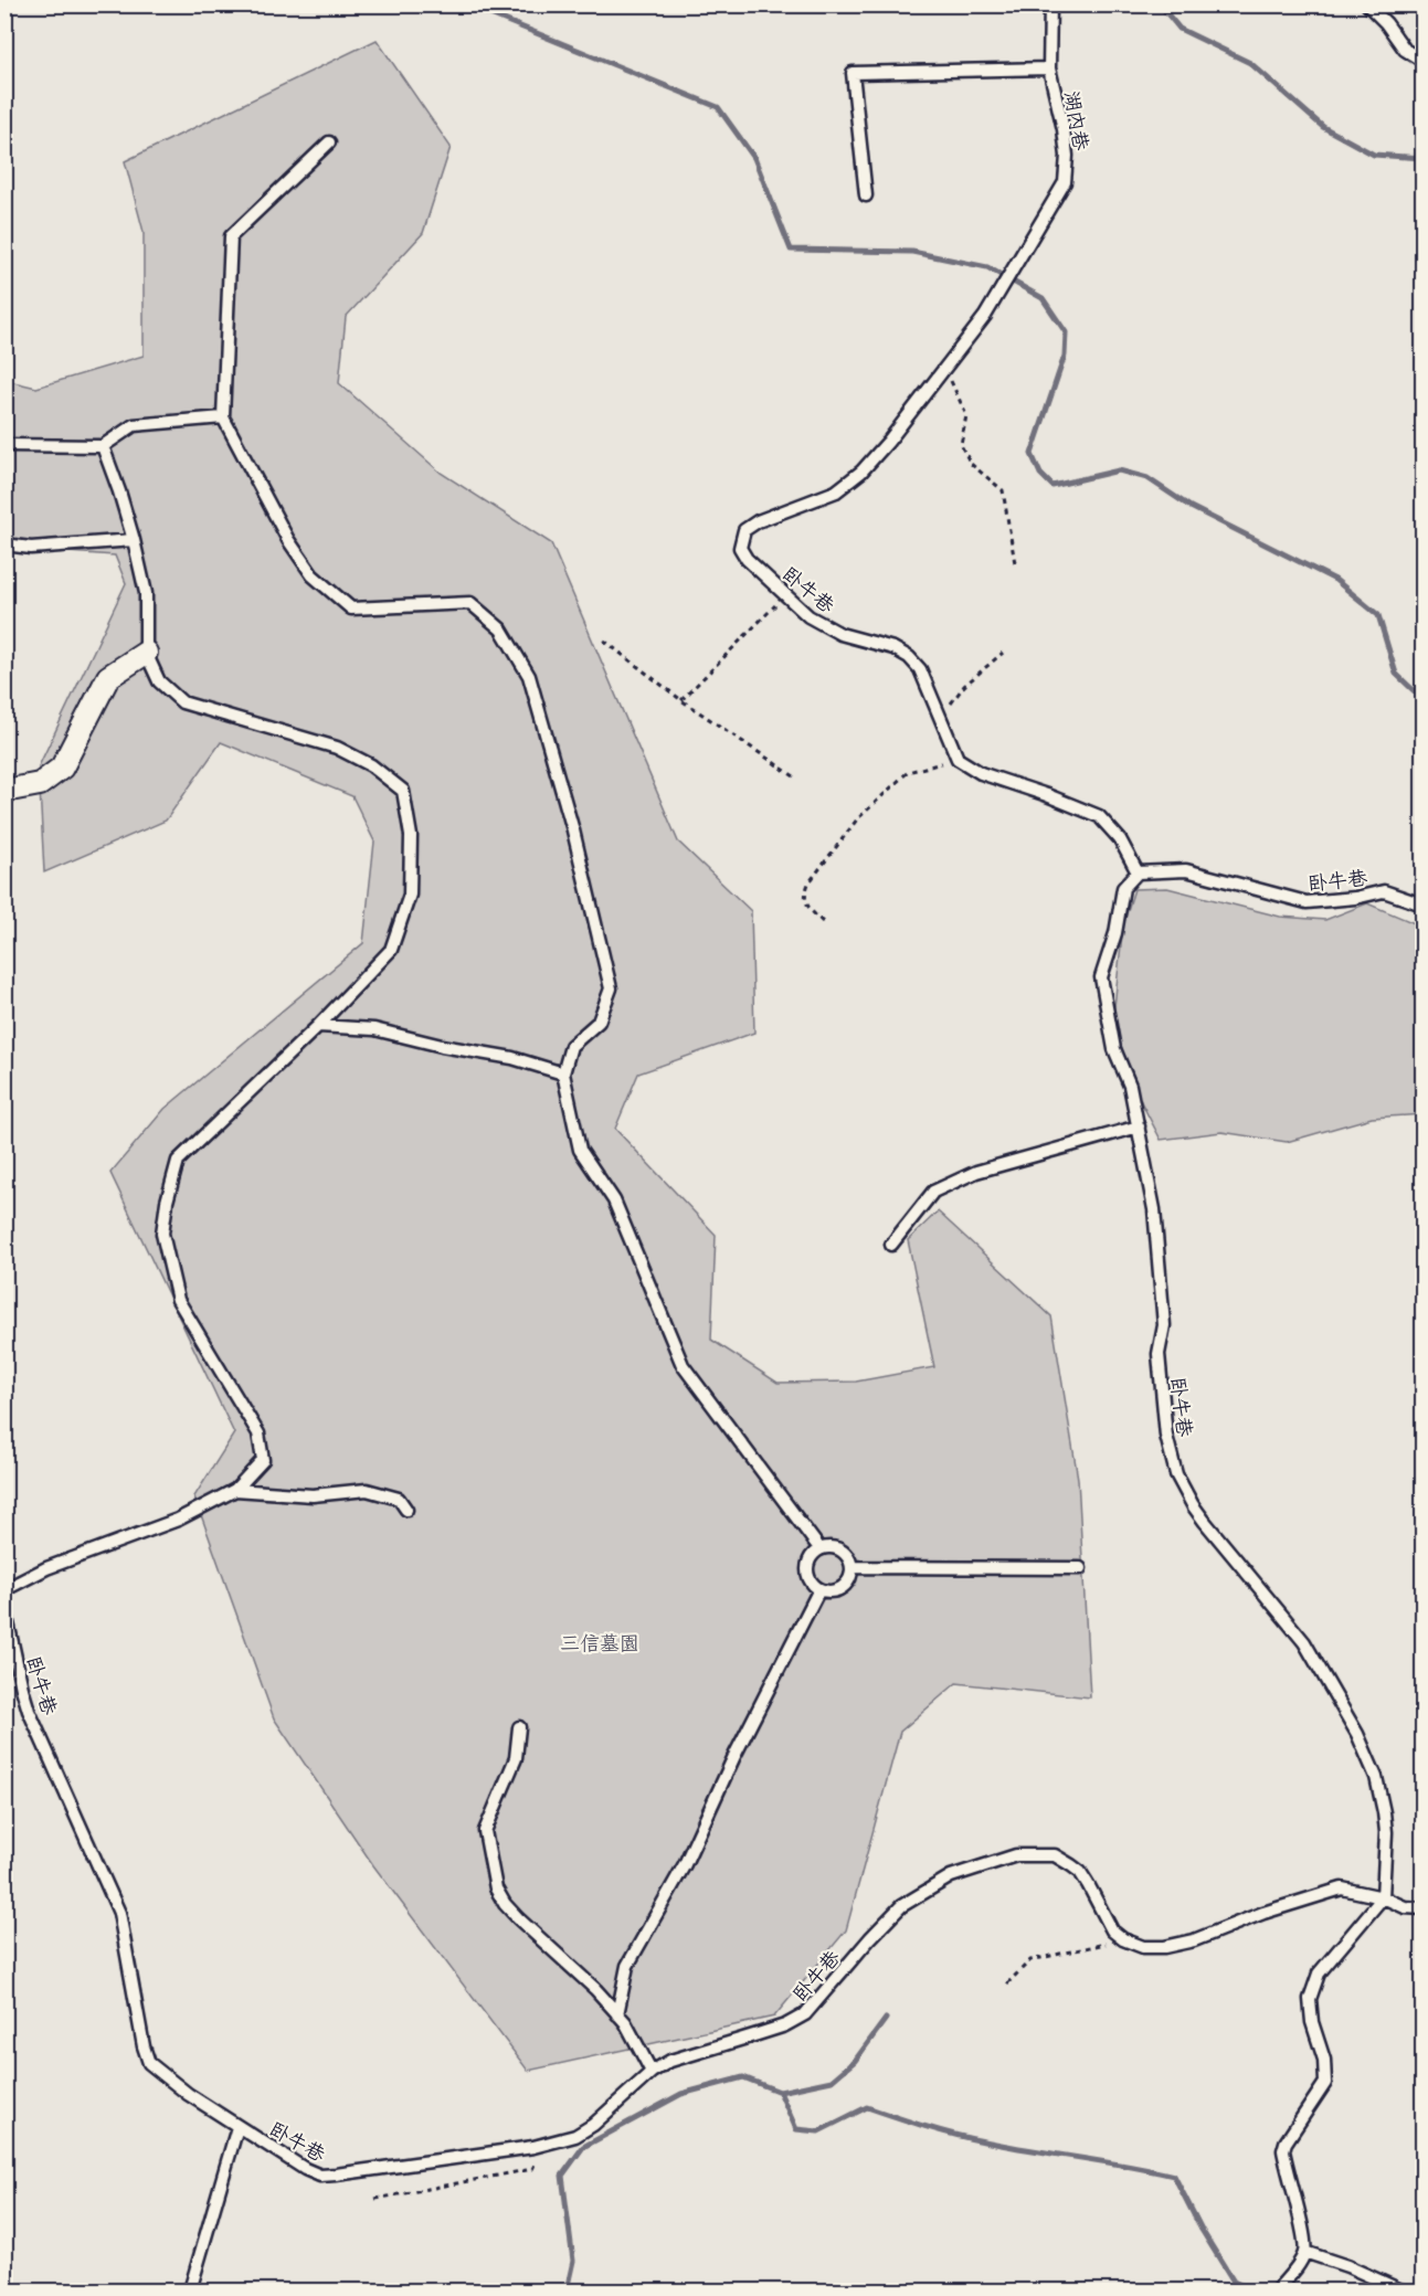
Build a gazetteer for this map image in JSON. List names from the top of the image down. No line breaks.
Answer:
{"streets":{"lane":["湖內巷","卧牛巷"]},"crossings":[["湖內巷","卧牛巷"]],"parks":["三信墓園"]}
